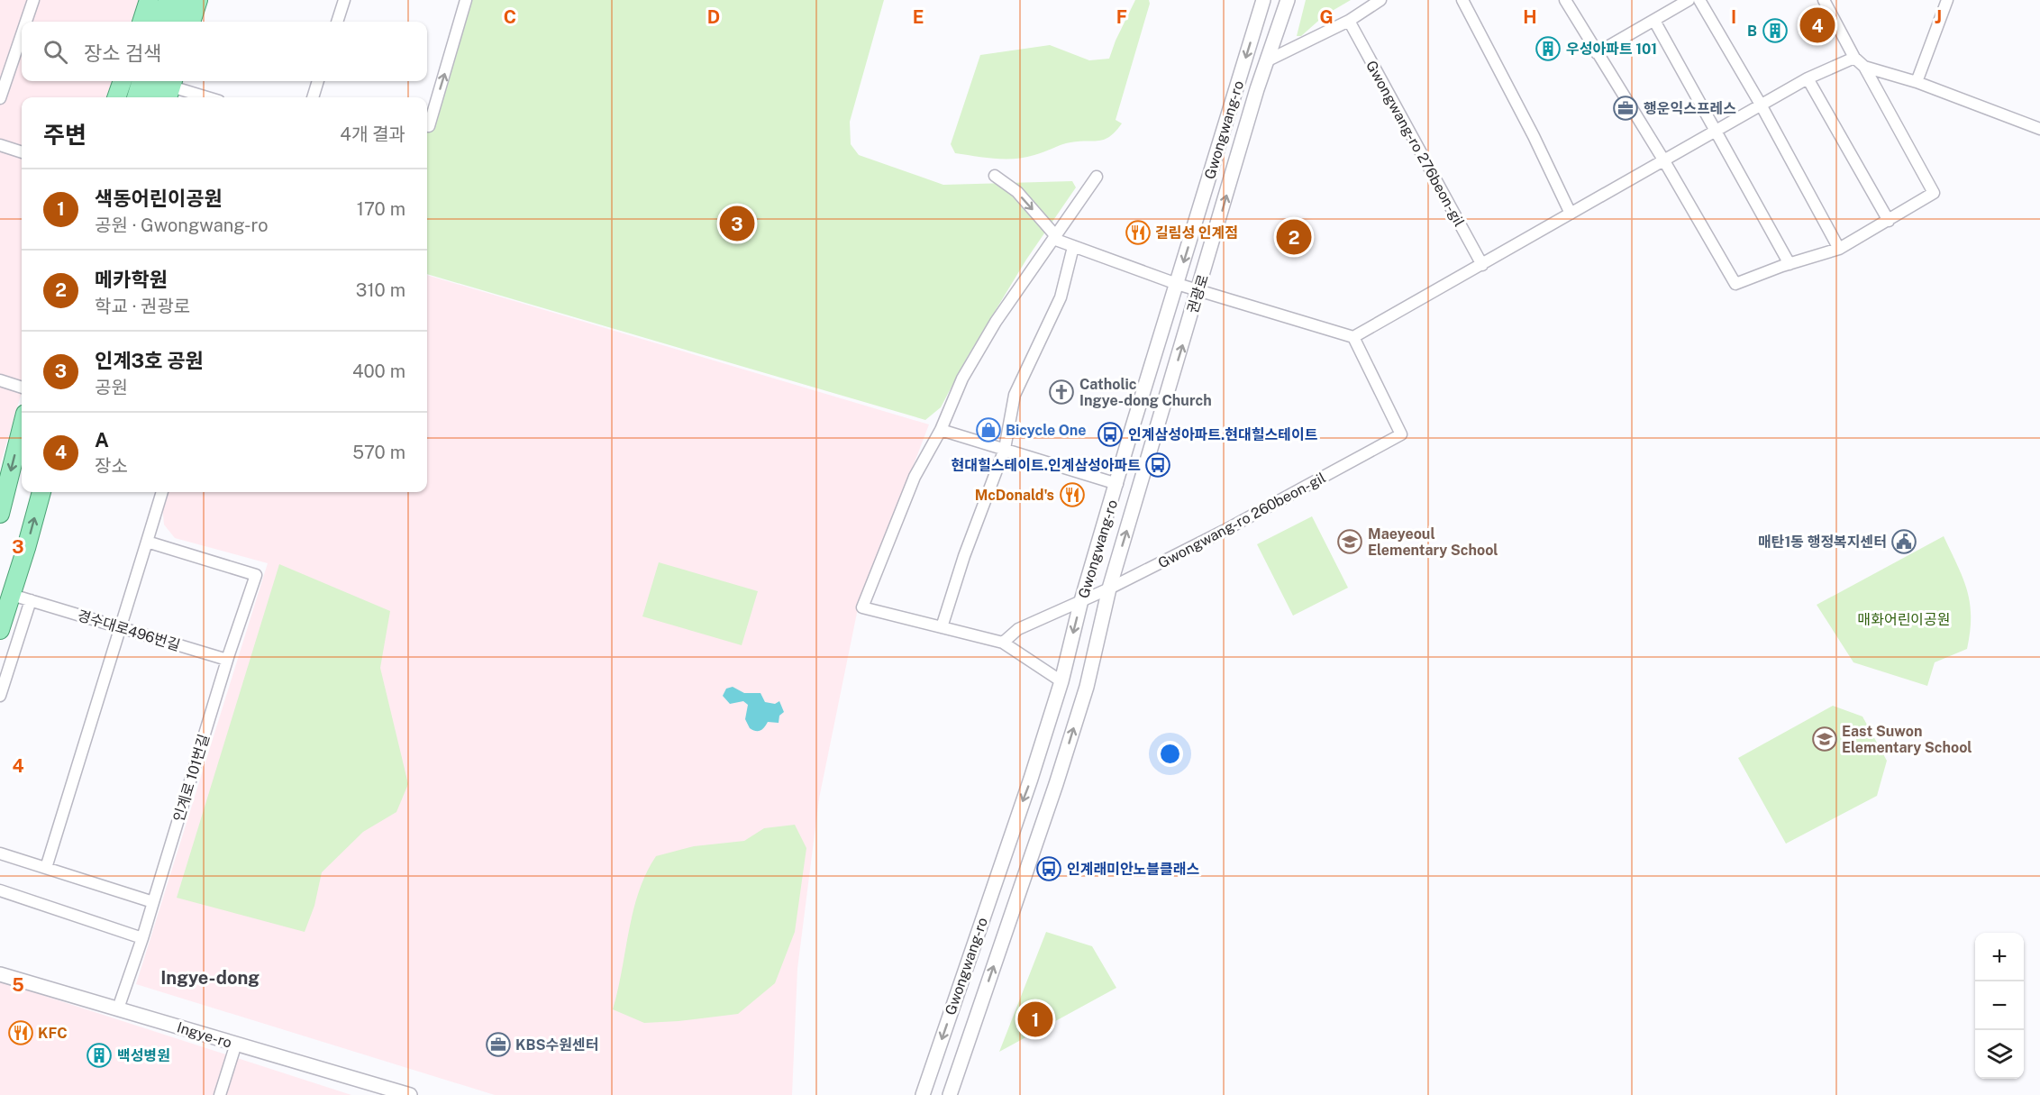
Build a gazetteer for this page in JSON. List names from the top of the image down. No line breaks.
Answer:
{"streets":{"street":["Gwongwang-ro","Gwongwang-ro 276beon-gil","권광로","Gwongwang-ro 260beon-gil","경수대로496번길","인계로 101번길","Ingye-ro"]},"crossings":[["Gwongwang-ro","Gwongwang-ro 260beon-gil"],["권광로","Gwongwang-ro 260beon-gil"],["경수대로496번길","인계로 101번길"]],"one_way":["Gwongwang-ro","권광로"],"districts":["Ingye-dong"],"parks":["매화어린이공원"],"places":{"building":["B","우성아파트 101","백성병원"],"office":["행운익스프레스","KBS수원센터"],"restaurant":["길림성 인계점","McDonald's","KFC"],"church":["Catholic Ingye-dong Church"],"shop":["Bicycle One"],"bus stop":["인계삼성아파트.현대힐스테이트","현대힐스테이트.인계삼성아파트","인계래미안노블클래스"],"school or university":["Maeyeoul Elementary School","East Suwon Elementary School"],"public building":["매탄1동 행정복지센터"]},"page":{"pins":["4","3","2","1"],"search":"장소 검색","heading":["주변","4개 결과"],"list":[{"mark":"1","name":"색동어린이공원","note":"공원 · Gwongwang-ro","value":"170 m"},{"mark":"2","name":"메카학원","note":"학교 · 권광로","value":"310 m"},{"mark":"3","name":"인계3호 공원","note":"공원","value":"400 m"},{"mark":"4","name":"A","note":"장소","value":"570 m"}],"map_buttons":["+","−"]},"grid":{"columns":["C","D","E","F","G","H","I","J"],"rows":["3","4","5"]}}
